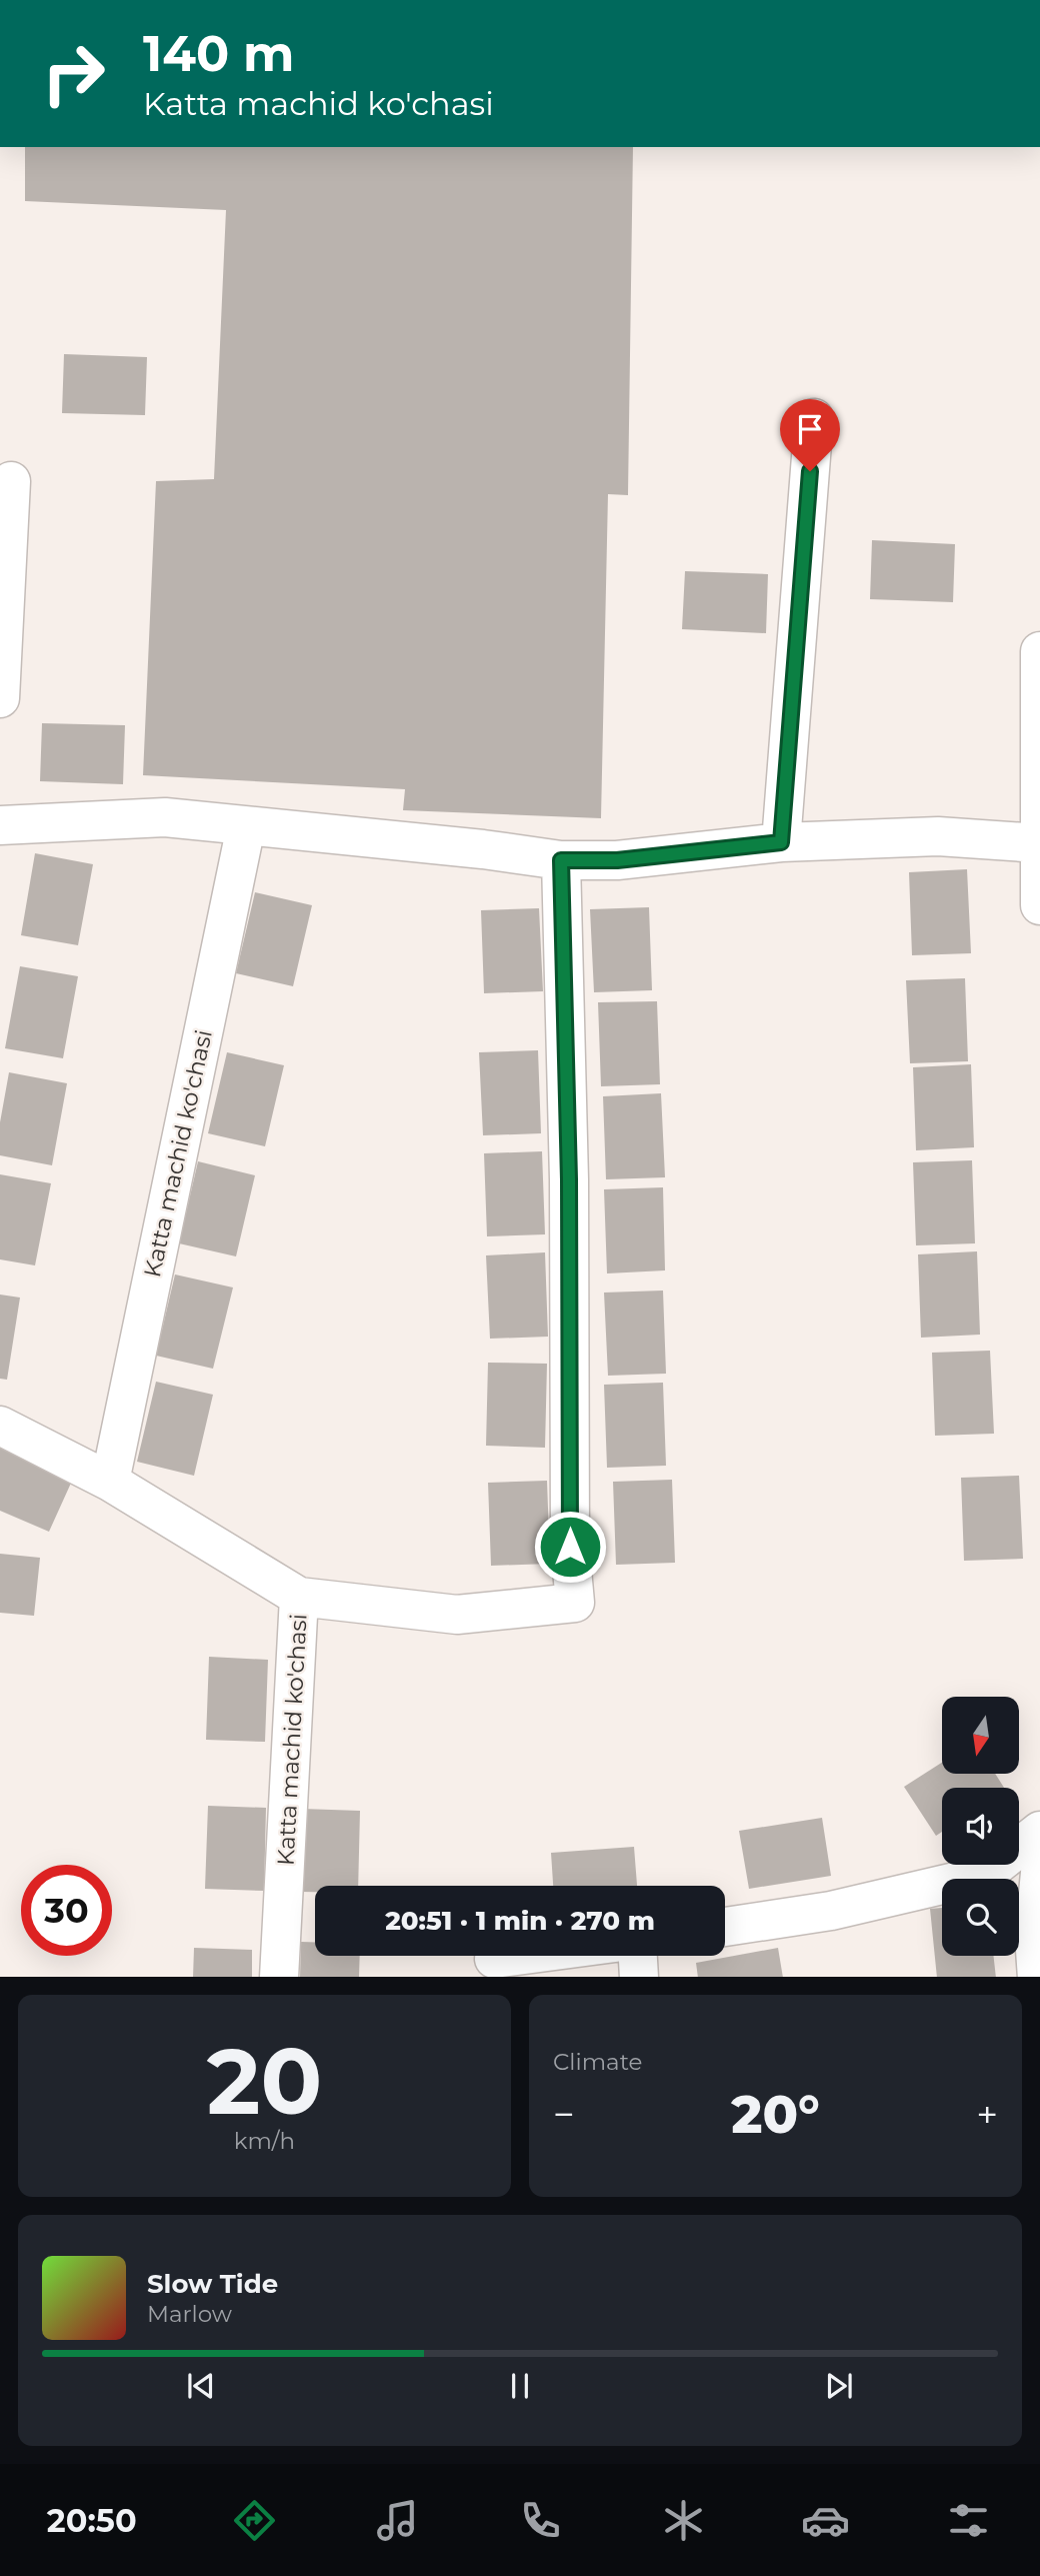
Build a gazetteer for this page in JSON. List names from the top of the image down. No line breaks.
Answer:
{"streets":{"street":["Katta machid ko'chasi"]},"north":"bottom","page":{"turn":["140 m","Katta machid ko'chasi"],"limit":"30","trip":"20:51 · 1 min · 270 m","tile":[["20","km/h"],"Climate"],"heat":["−","20°","+"],"song":["Slow Tide","Marlow"],"tabs":"20:50"}}
